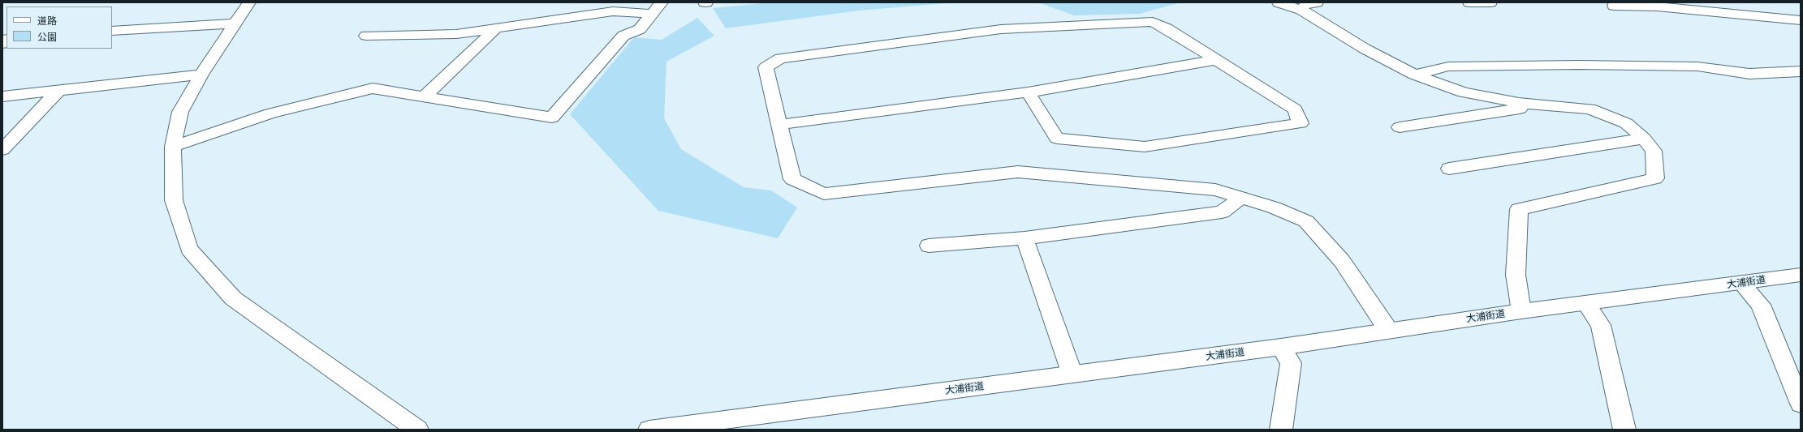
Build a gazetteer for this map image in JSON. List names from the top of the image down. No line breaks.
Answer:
{"streets":{"street":["大浦街道"]},"legend":["道路","公園"]}
